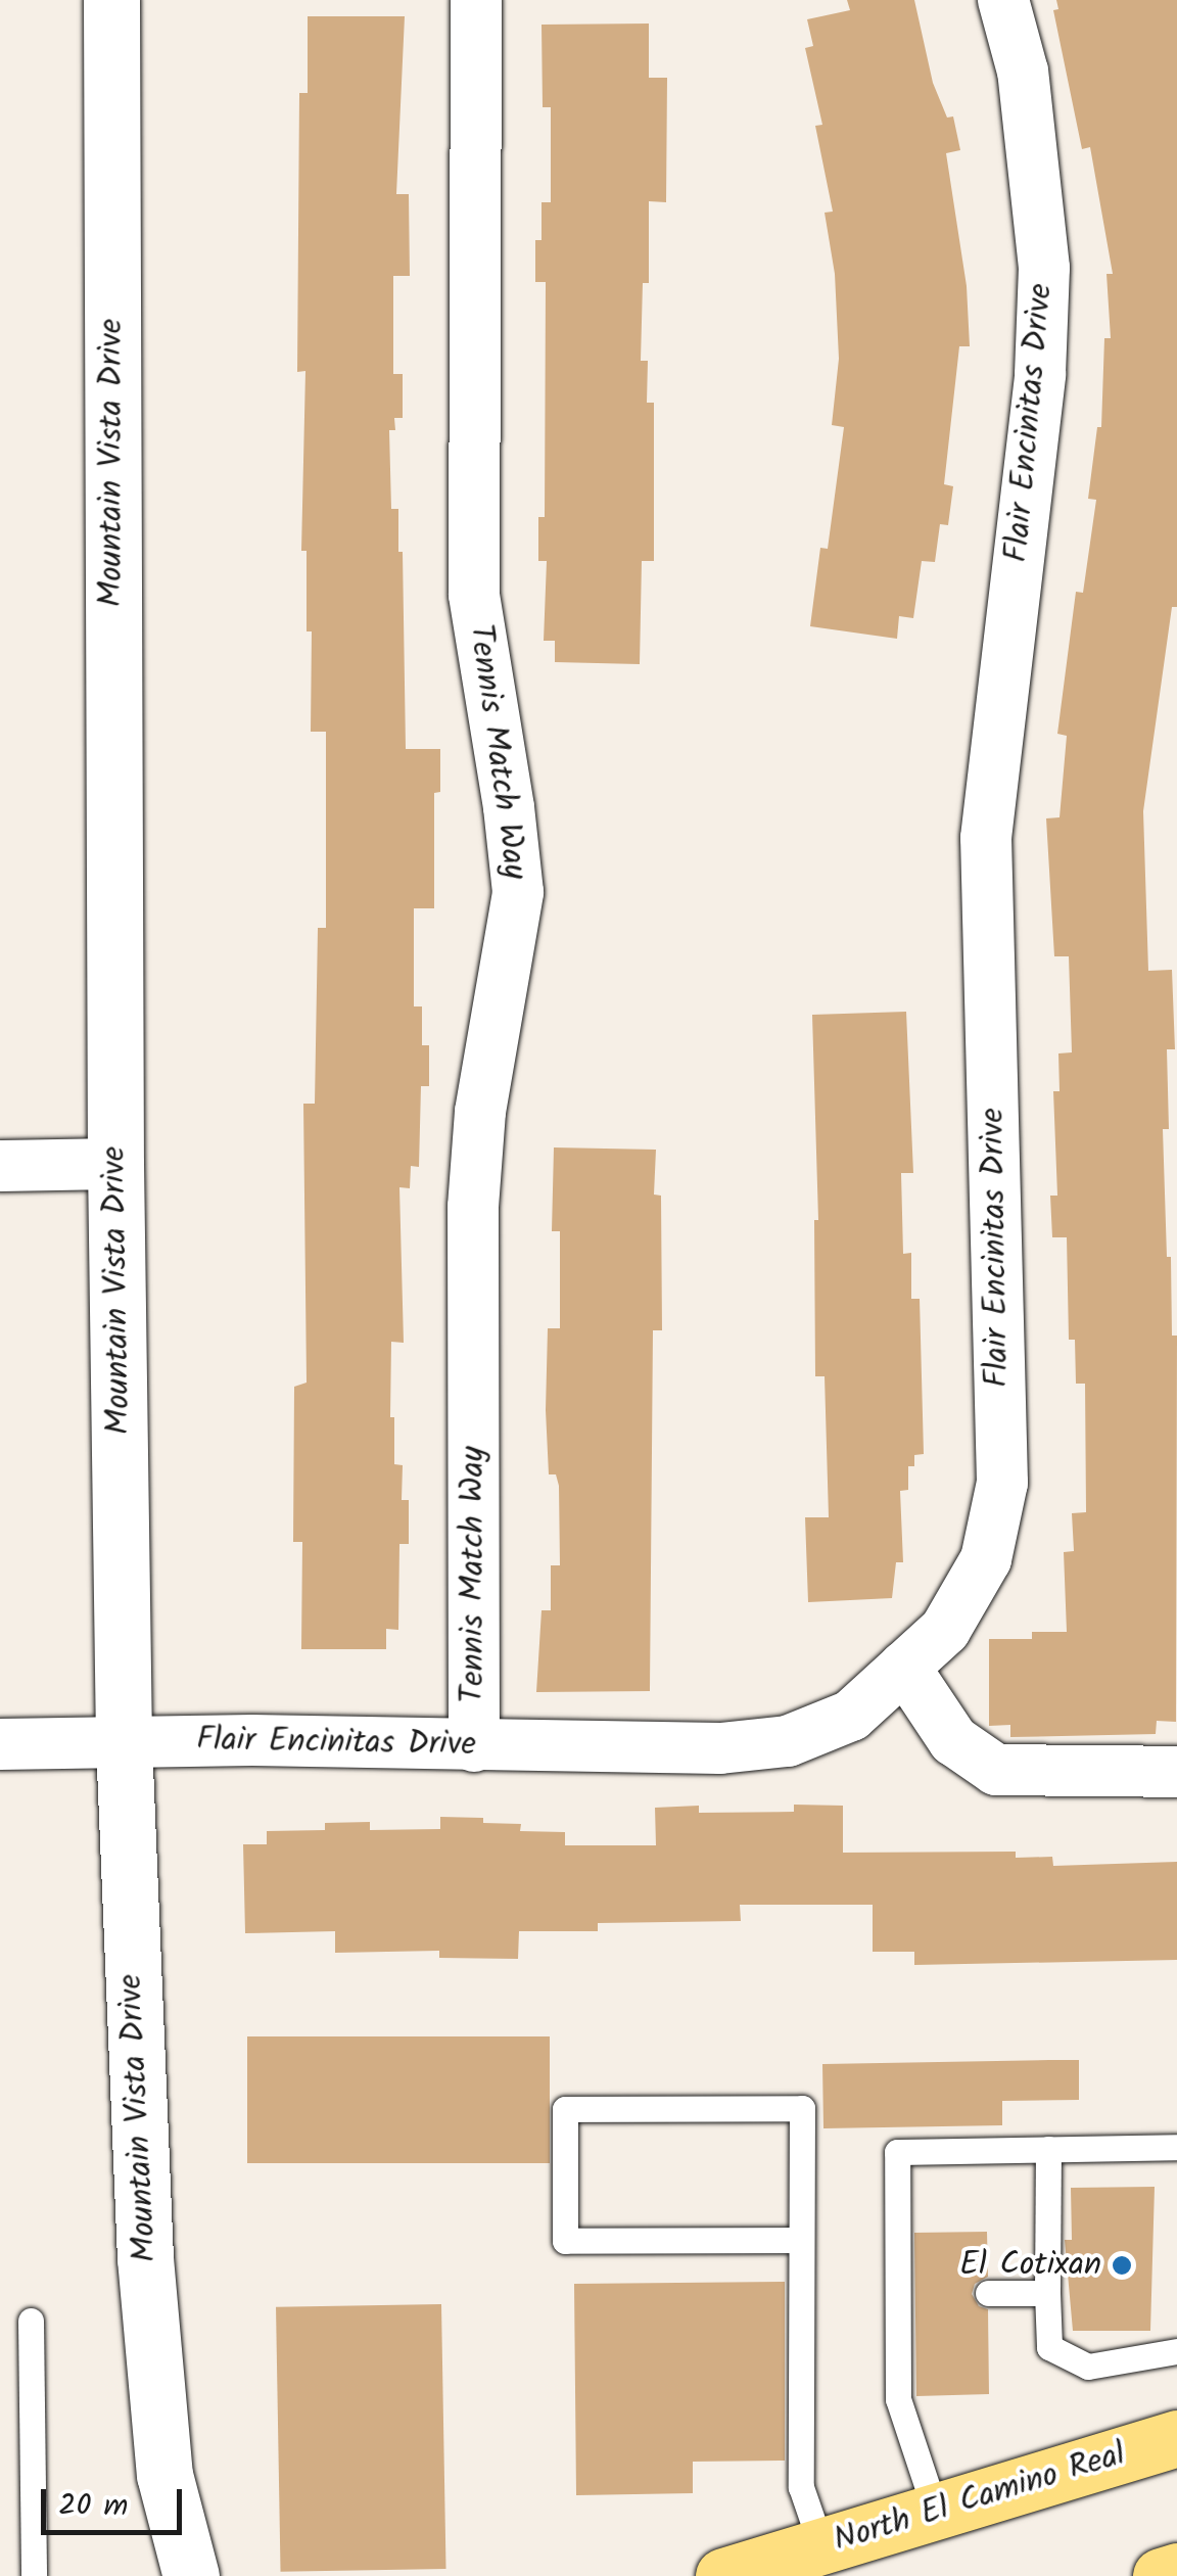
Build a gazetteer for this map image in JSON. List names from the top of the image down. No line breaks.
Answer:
{"streets":{"main road":["Mountain Vista Drive","North El Camino Real"],"street":["Flair Encinitas Drive","Tennis Match Way"]},"crossings":[["Flair Encinitas Drive","Mountain Vista Drive"],["Flair Encinitas Drive","Tennis Match Way"]],"places":["El Cotixan"],"scale_bar":"20 m"}
